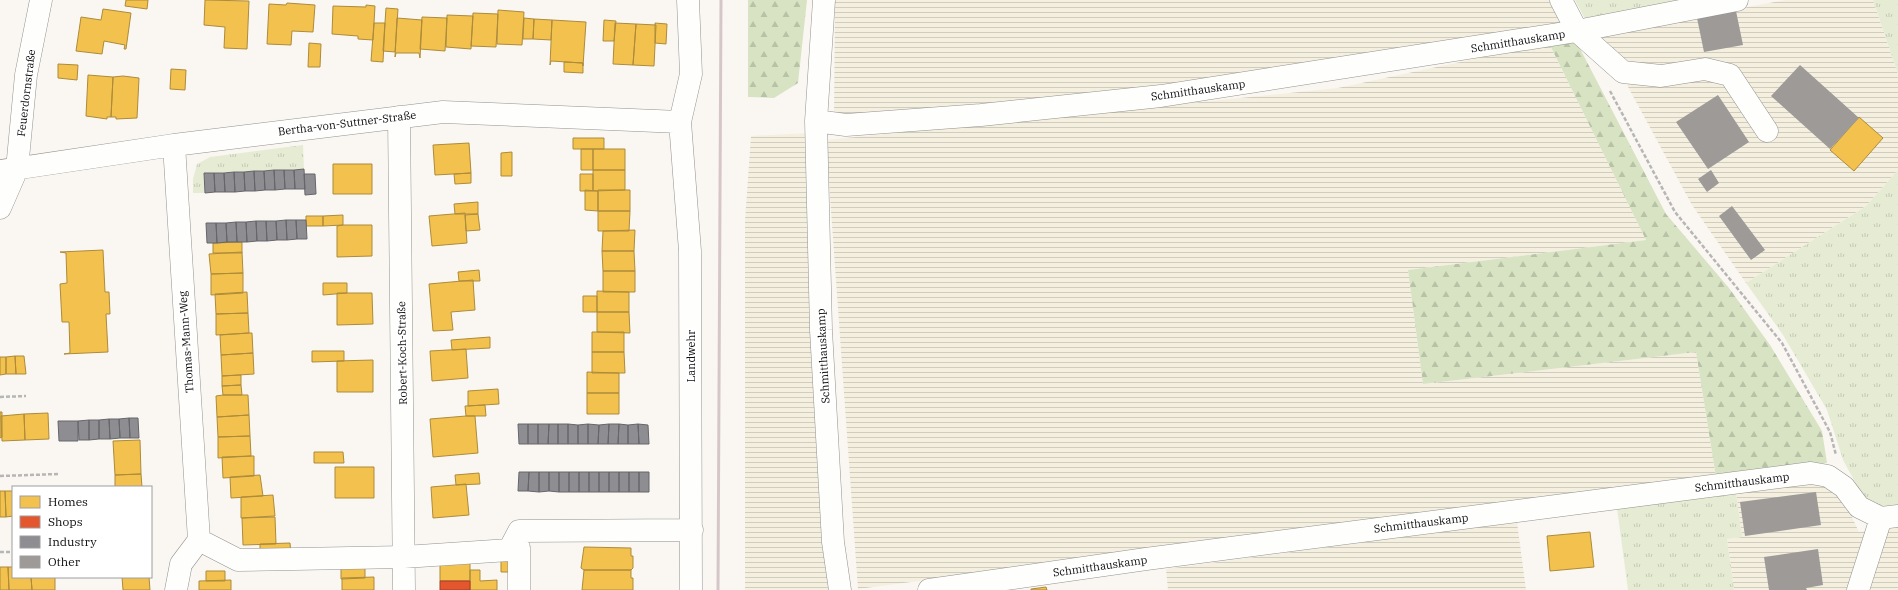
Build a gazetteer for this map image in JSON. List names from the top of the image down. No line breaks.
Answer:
{"streets":{"street":["Schmitthauskamp","Feuerdornstraße","Bertha-von-Suttner-Straße","Thomas-Mann-Weg","Robert-Koch-Straße","Landwehr"]},"crossings":[["Feuerdornstraße","Bertha-von-Suttner-Straße"],["Bertha-von-Suttner-Straße","Thomas-Mann-Weg"],["Bertha-von-Suttner-Straße","Robert-Koch-Straße"],["Bertha-von-Suttner-Straße","Landwehr"]],"legend":["Homes","Shops","Industry","Other"]}
